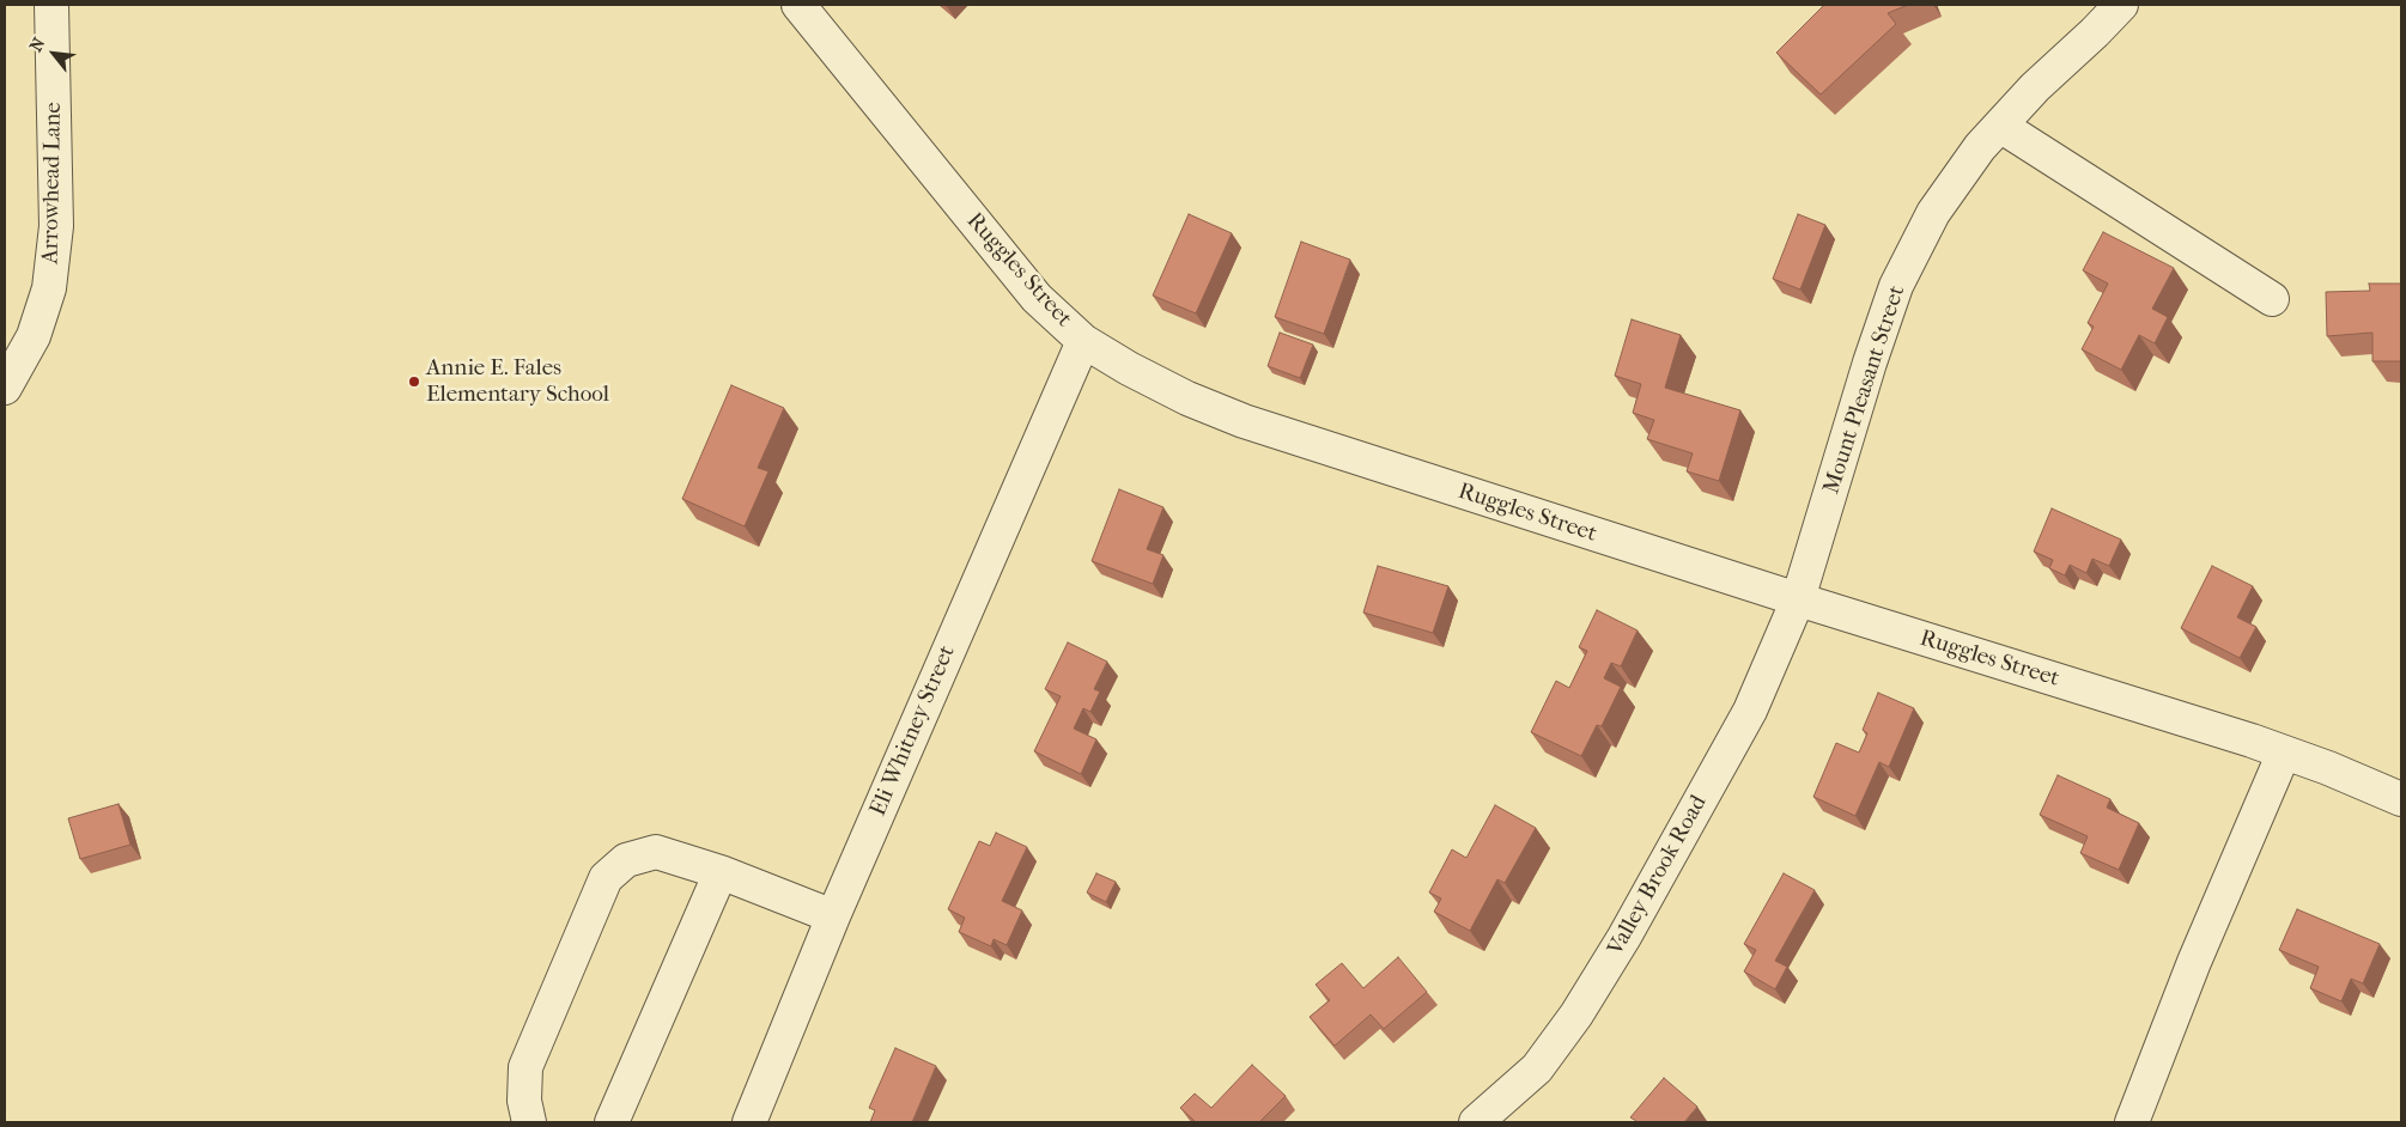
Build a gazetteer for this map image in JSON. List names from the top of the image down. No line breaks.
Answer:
{"streets":{"street":["Arrowhead Lane","Ruggles Street","Mount Pleasant Street","Eli Whitney Street","Valley Brook Road"]},"crossings":[["Ruggles Street","Mount Pleasant Street"],["Ruggles Street","Eli Whitney Street"],["Ruggles Street","Valley Brook Road"],["Mount Pleasant Street","Valley Brook Road"]],"places":["Annie E. Fales Elementary School"],"north":"top left"}
